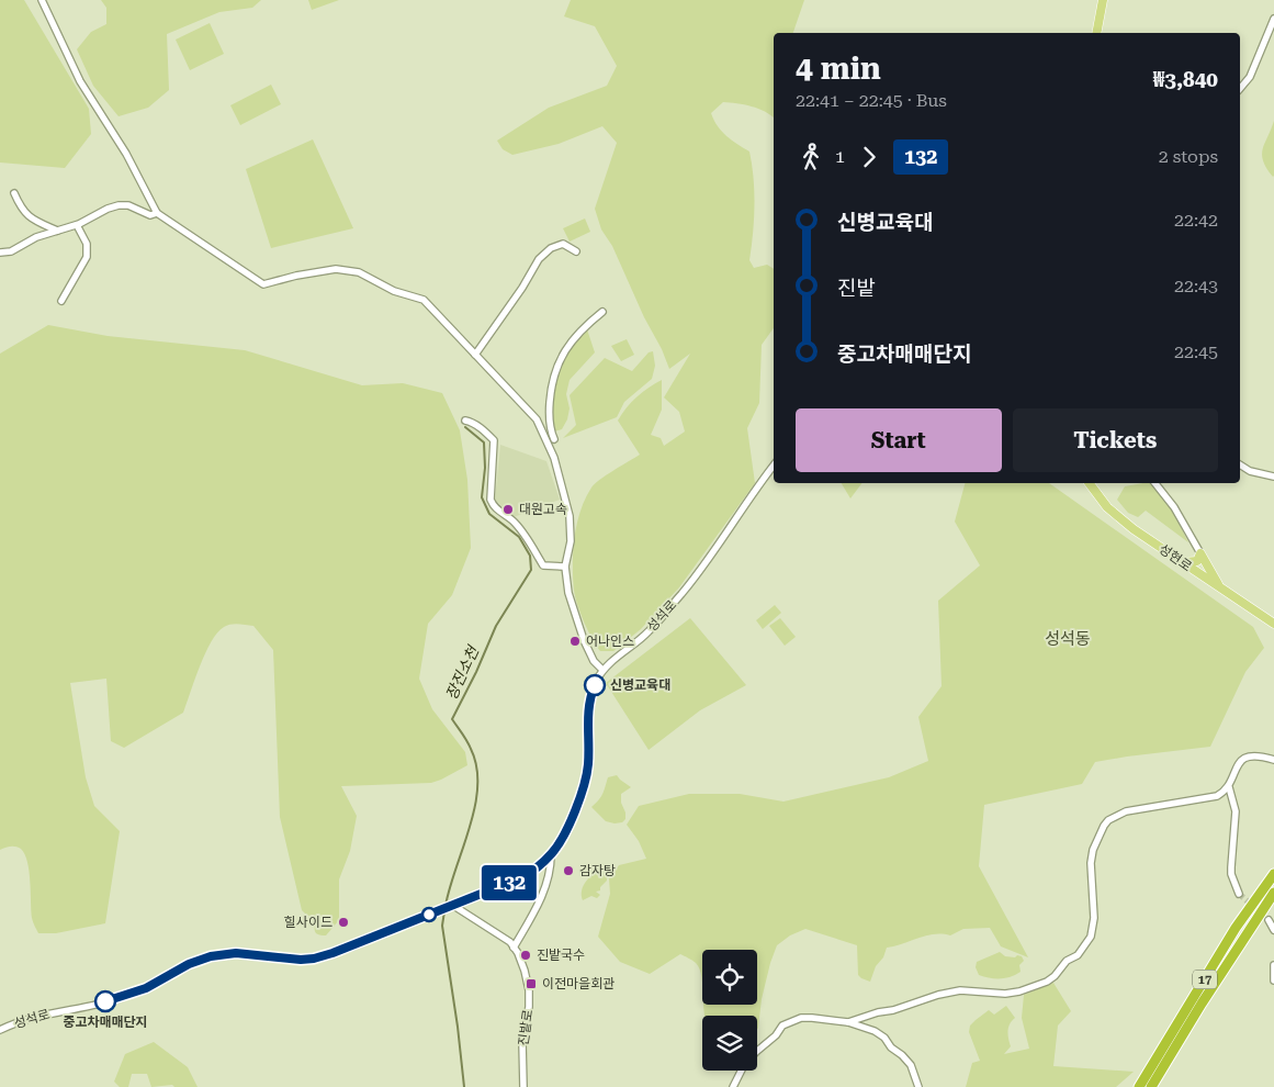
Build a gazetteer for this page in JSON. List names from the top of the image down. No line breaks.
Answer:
{"streets":{"highway":["17"],"main road":["성현로"],"street":["성석로","진밭로"]},"crossings":[["성석로","진밭로"]],"districts":["성석동"],"water":["장진소천"],"places":{"other":["대원고속","어나인스","신병교육대","감자탕","힐사이드","진밭국수","중고차매매단지"],"transit":["이전마을회관"]},"lines":["bus line 132"],"page":{"on_map":"132","heading":["4 min","22:41 – 22:45 · Bus","₩3,840"],"legs":["1","132","2 stops"],"list":[{"name":"신병교육대","value":"22:42"},{"name":"진밭","value":"22:43"},{"name":"중고차매매단지","value":"22:45"}],"buttons":["Start","Tickets"]}}
